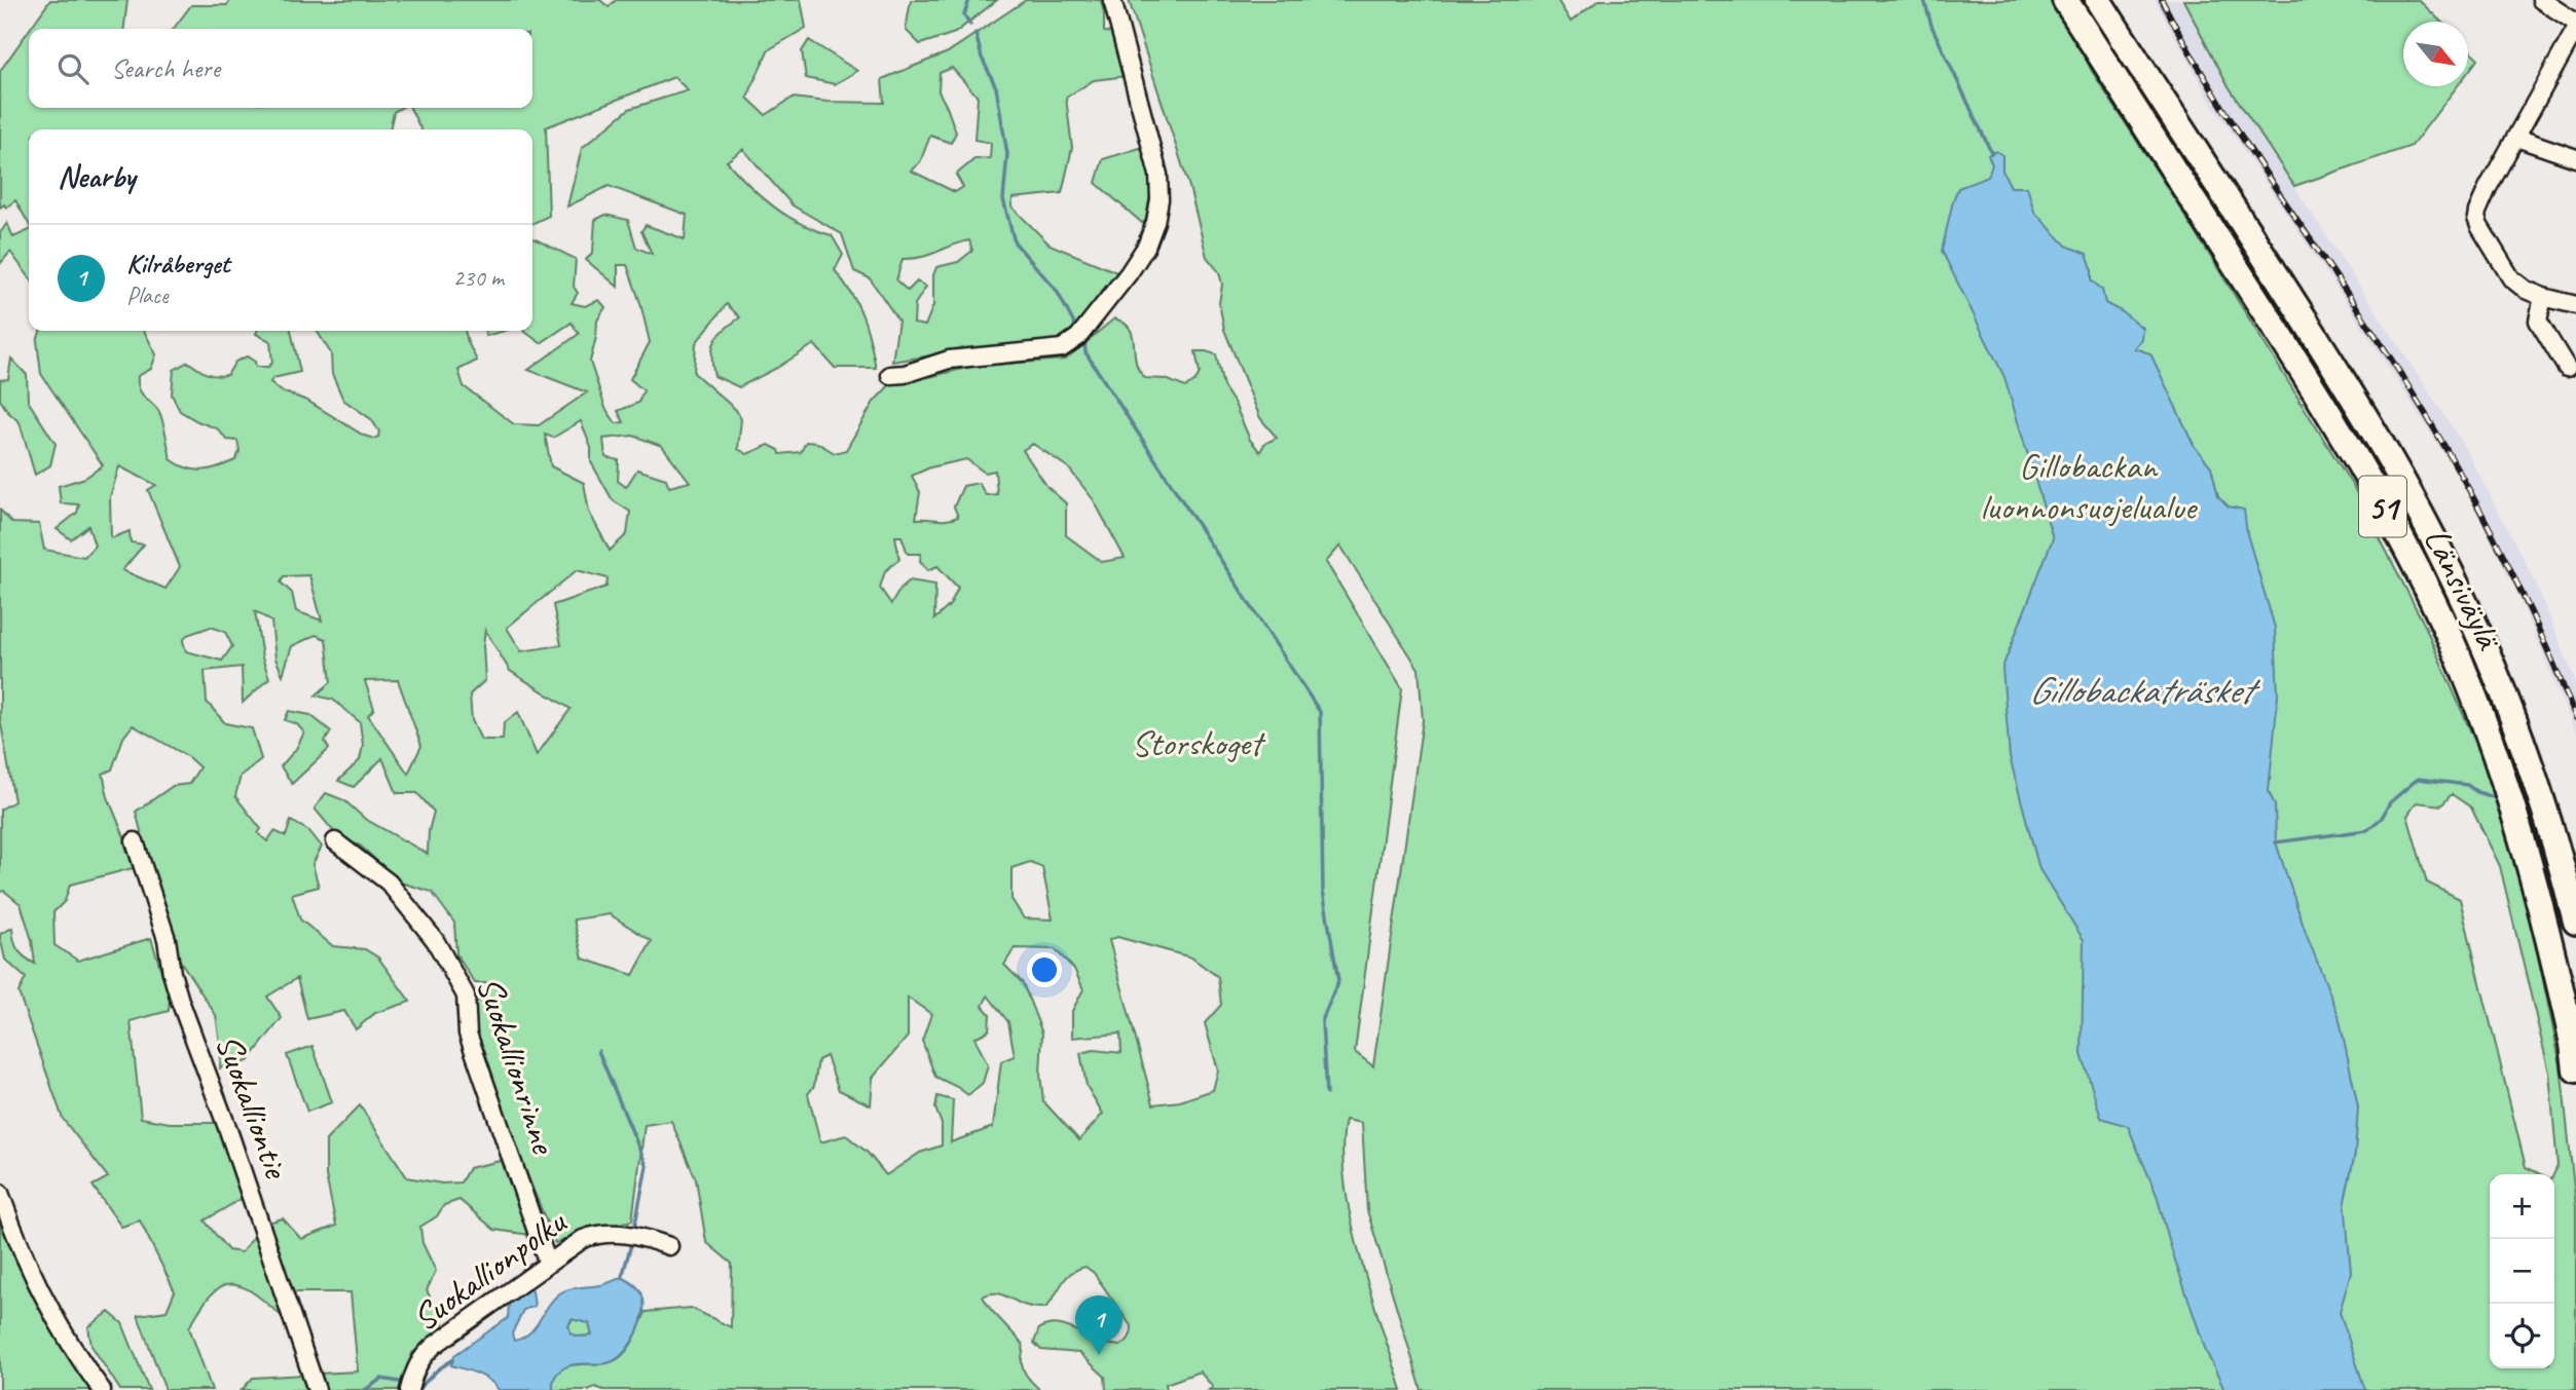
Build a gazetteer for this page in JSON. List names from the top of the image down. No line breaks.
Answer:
{"streets":{"highway":["51","Länsiväylä"],"street":["Suokallionrinne","Suokalliontie","Suokallionpolku"]},"crossings":[["Suokallionrinne","Suokallionpolku"]],"water":["Gillobackaträsket"],"parks":["Gillobackan luonnonsuojelualue","Storskoget"],"north":"bottom right","page":{"search":"Search here","heading":"Nearby","list":[{"mark":"1","name":"Kilråberget","note":"Place","value":"230 m"}],"map_buttons":["+","−"],"pins":"1"}}
